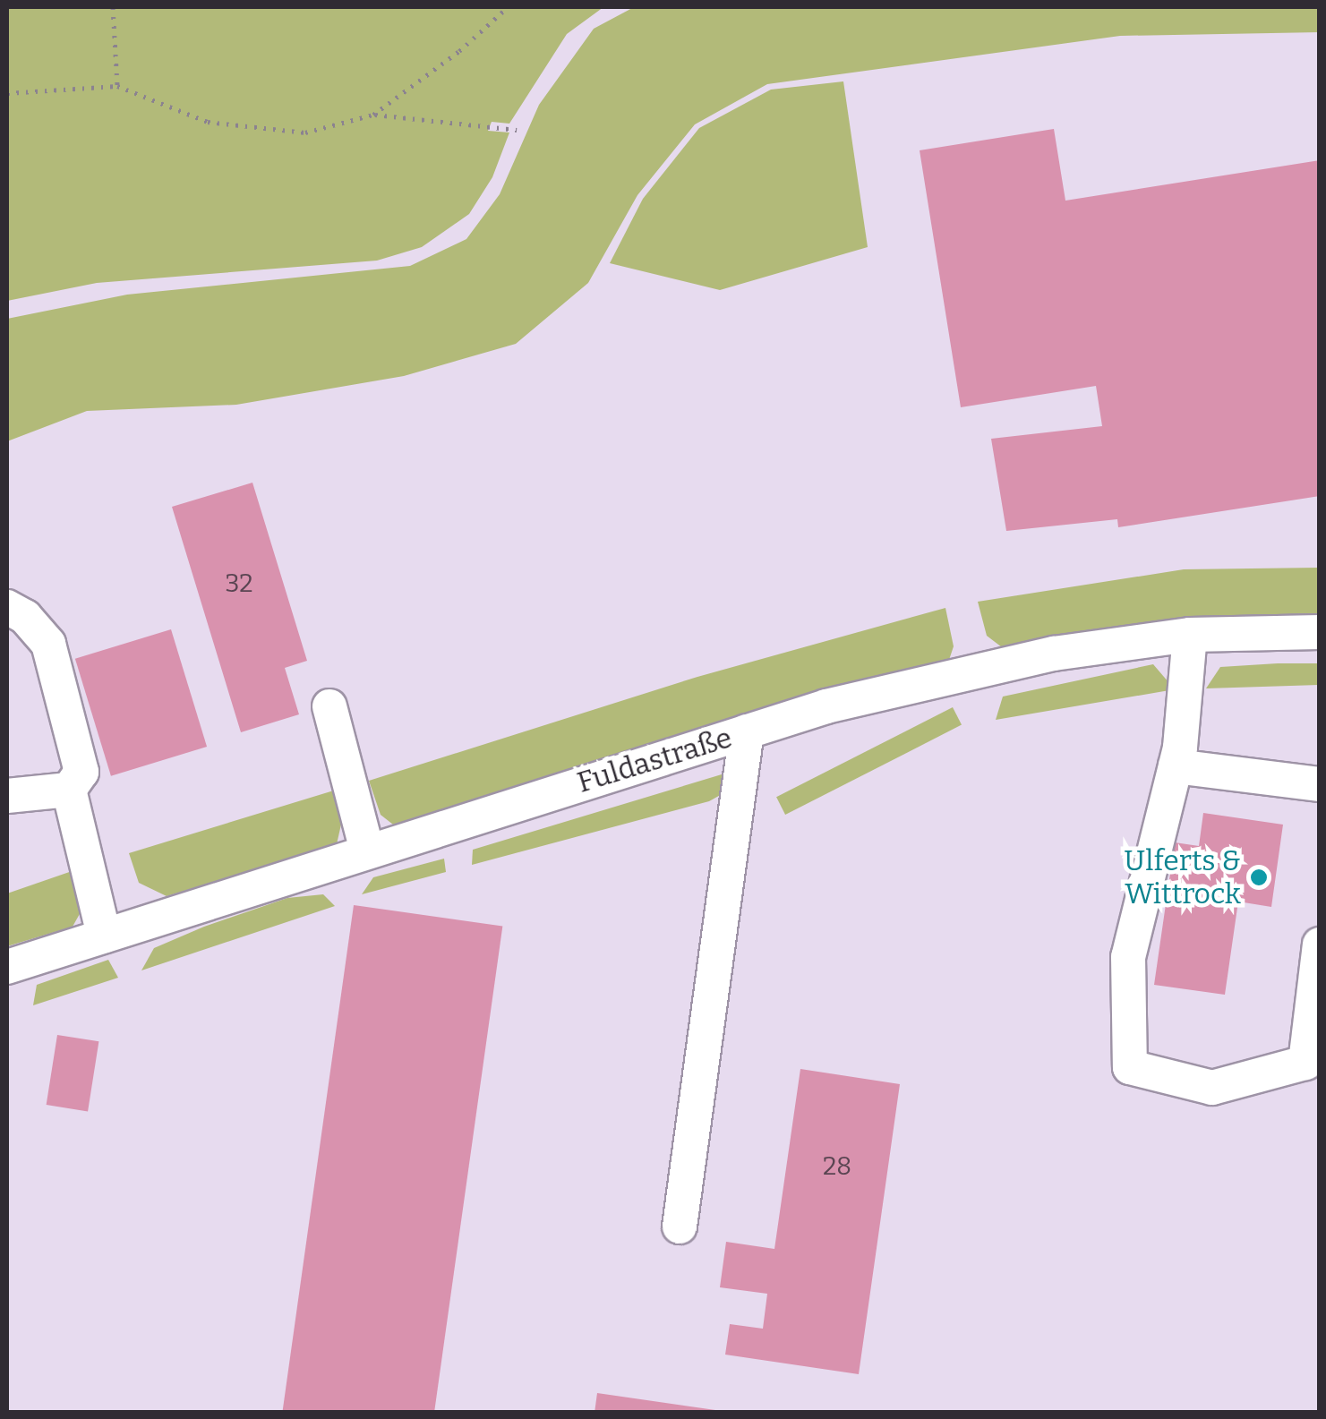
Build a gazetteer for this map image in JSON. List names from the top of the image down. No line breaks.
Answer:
{"streets":{"street":["Fuldastraße"]},"places":["Ulferts & Wittrock"],"house_numbers":["32","28"]}
